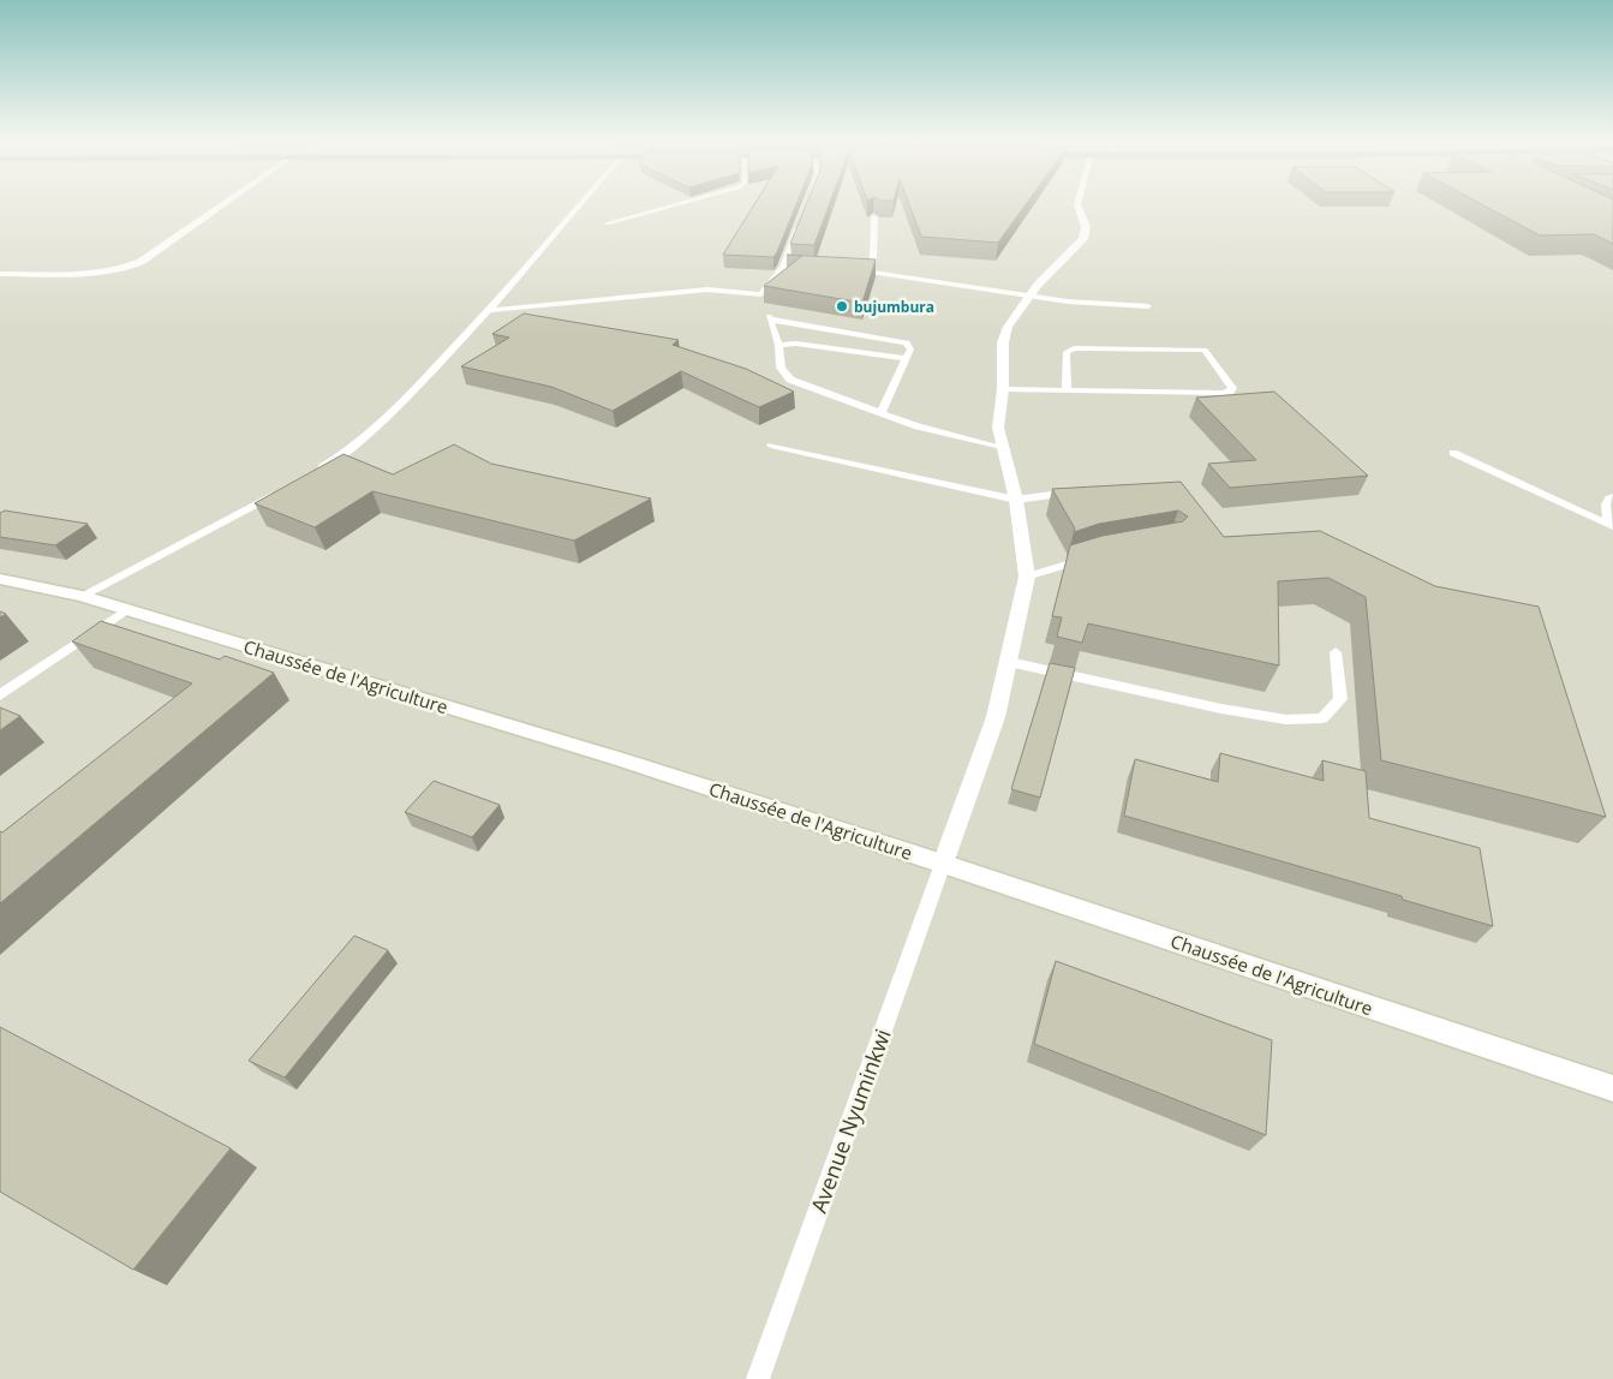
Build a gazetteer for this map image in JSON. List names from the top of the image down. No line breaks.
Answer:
{"streets":{"street":["Chaussée de l'Agriculture"],"lane":["Avenue Nyuminkwi"]},"crossings":[["Chaussée de l'Agriculture","Avenue Nyuminkwi"]],"places":["bujumbura"]}
